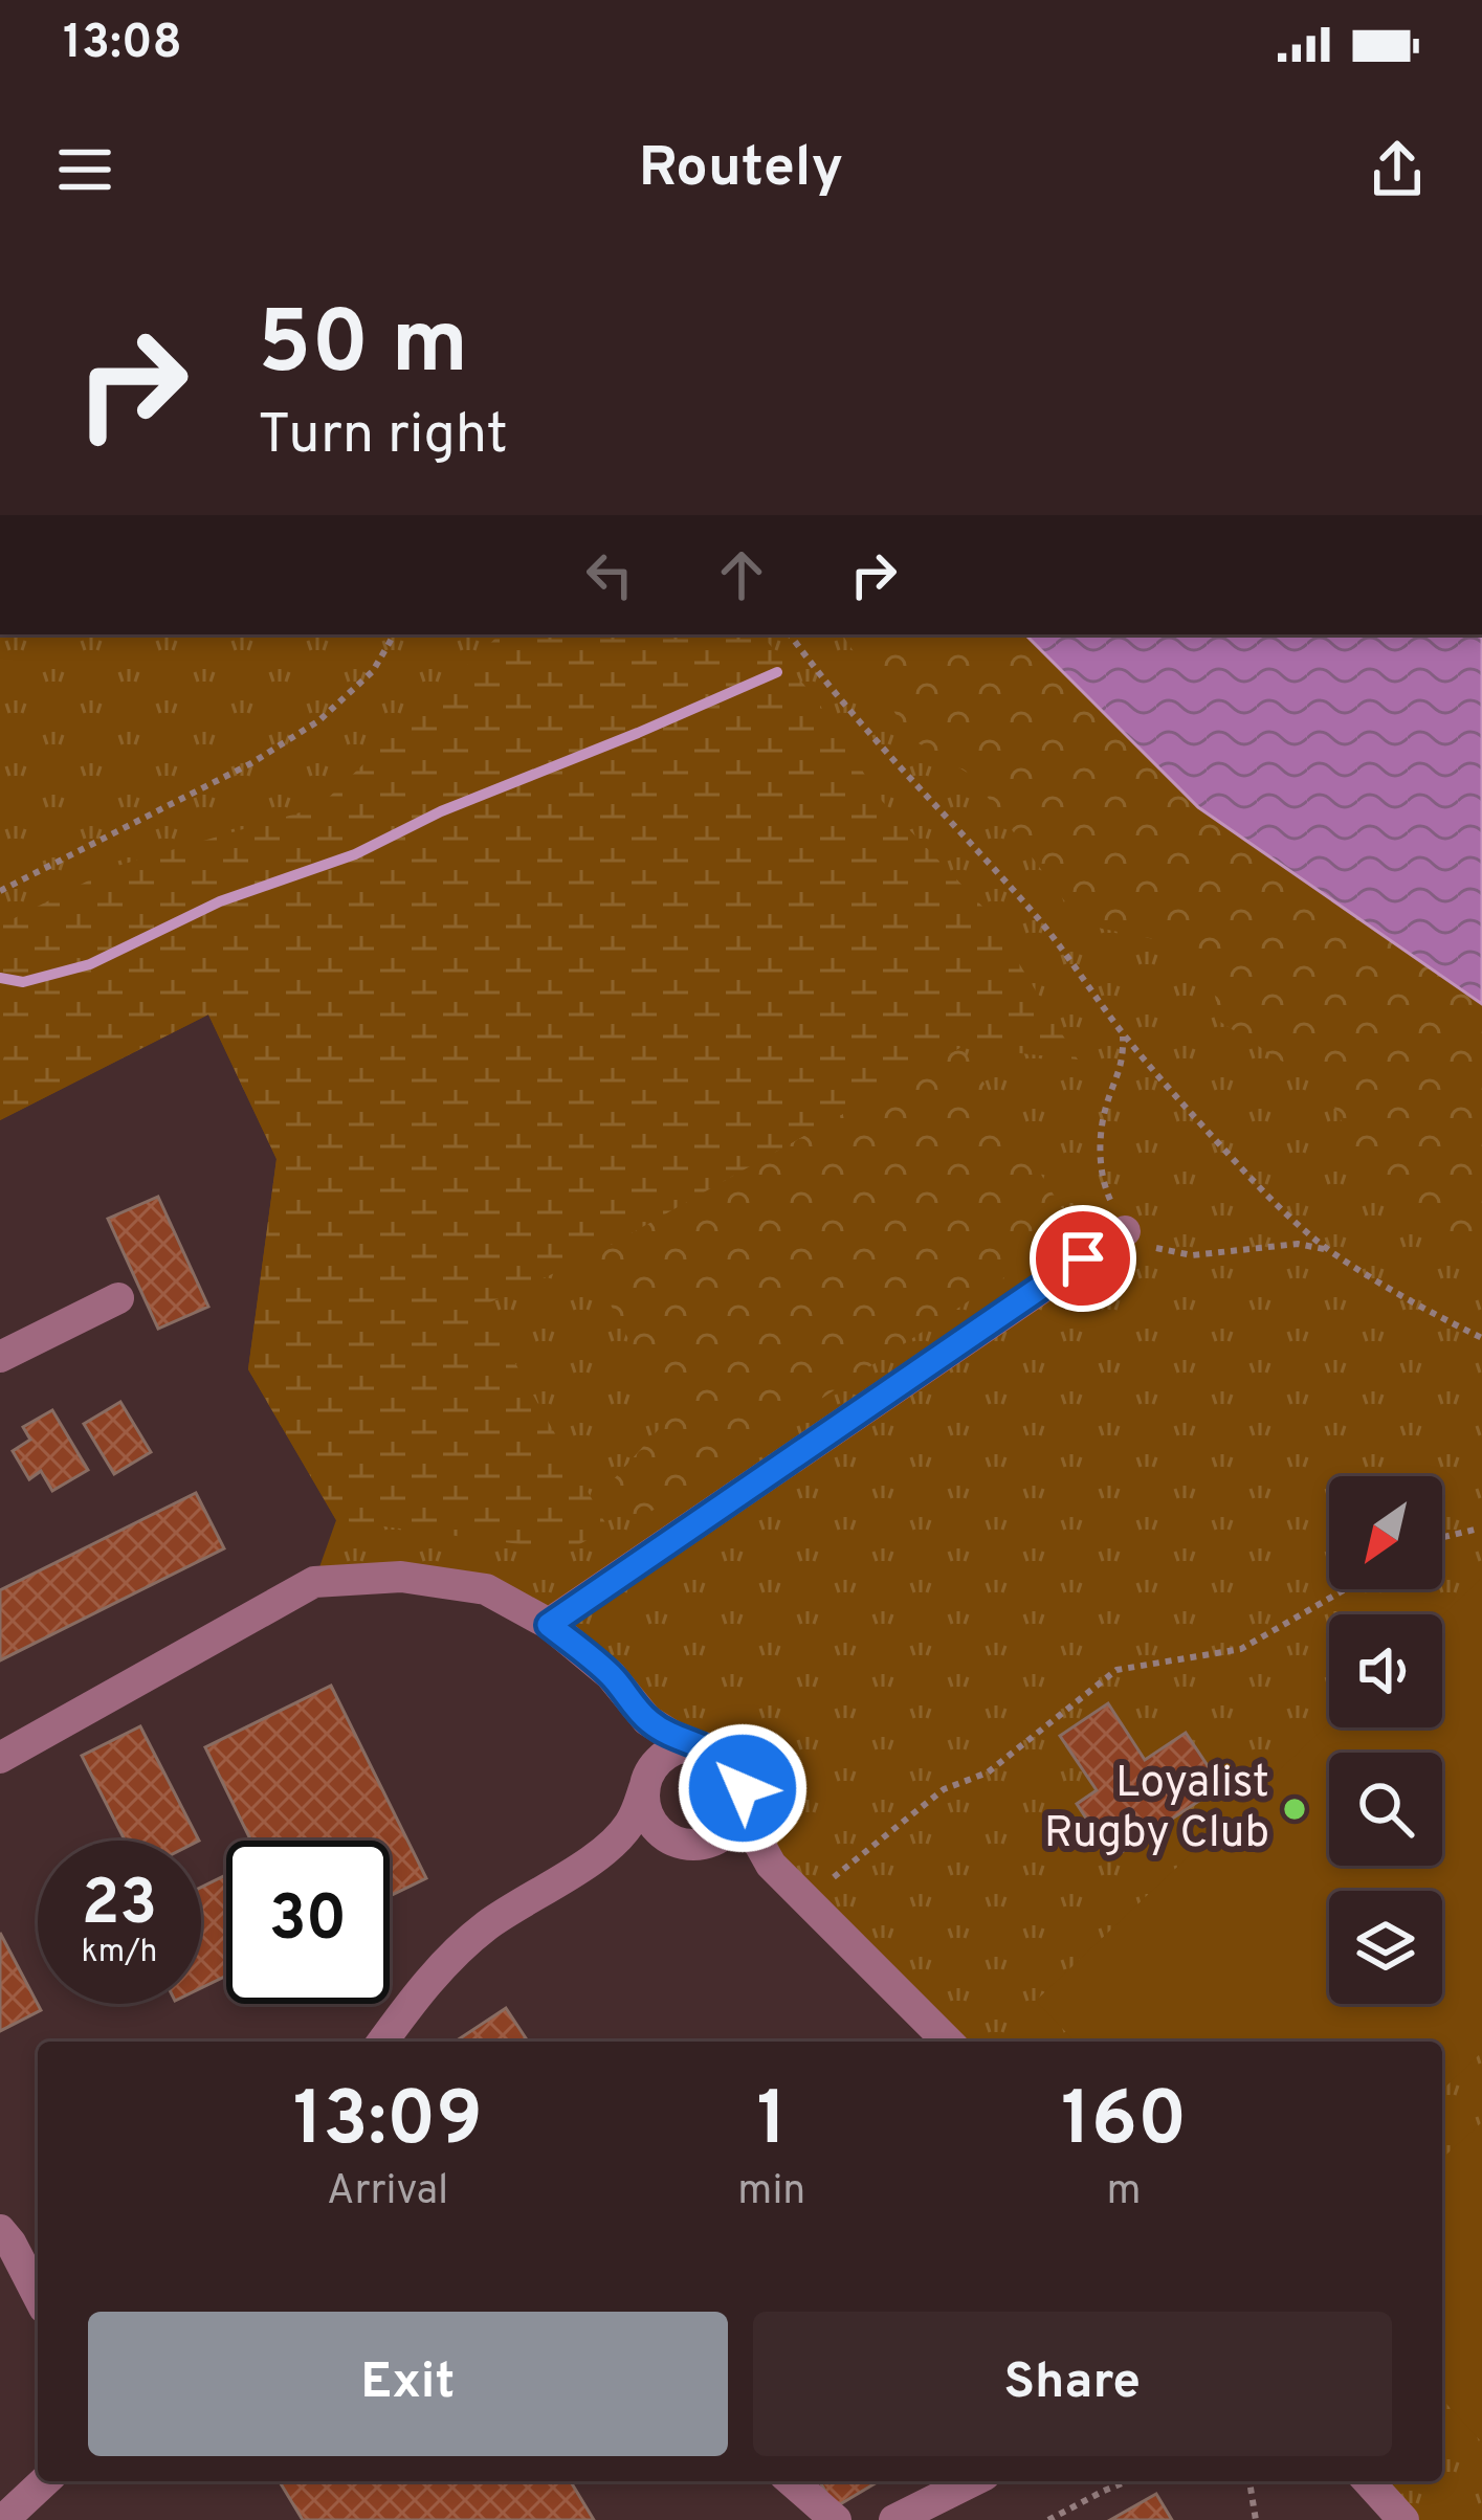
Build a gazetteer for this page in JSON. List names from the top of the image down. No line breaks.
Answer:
{"places":["Loyalist Rugby Club"],"north":"bottom left","page":{"status":"13:08","header":"Routely","turn":["50 m","Turn right"],"speed":"23 km/h","limit":"30","eta":["13:09","Arrival","1","min","160","m"],"buttons":["Exit","Share"]}}
